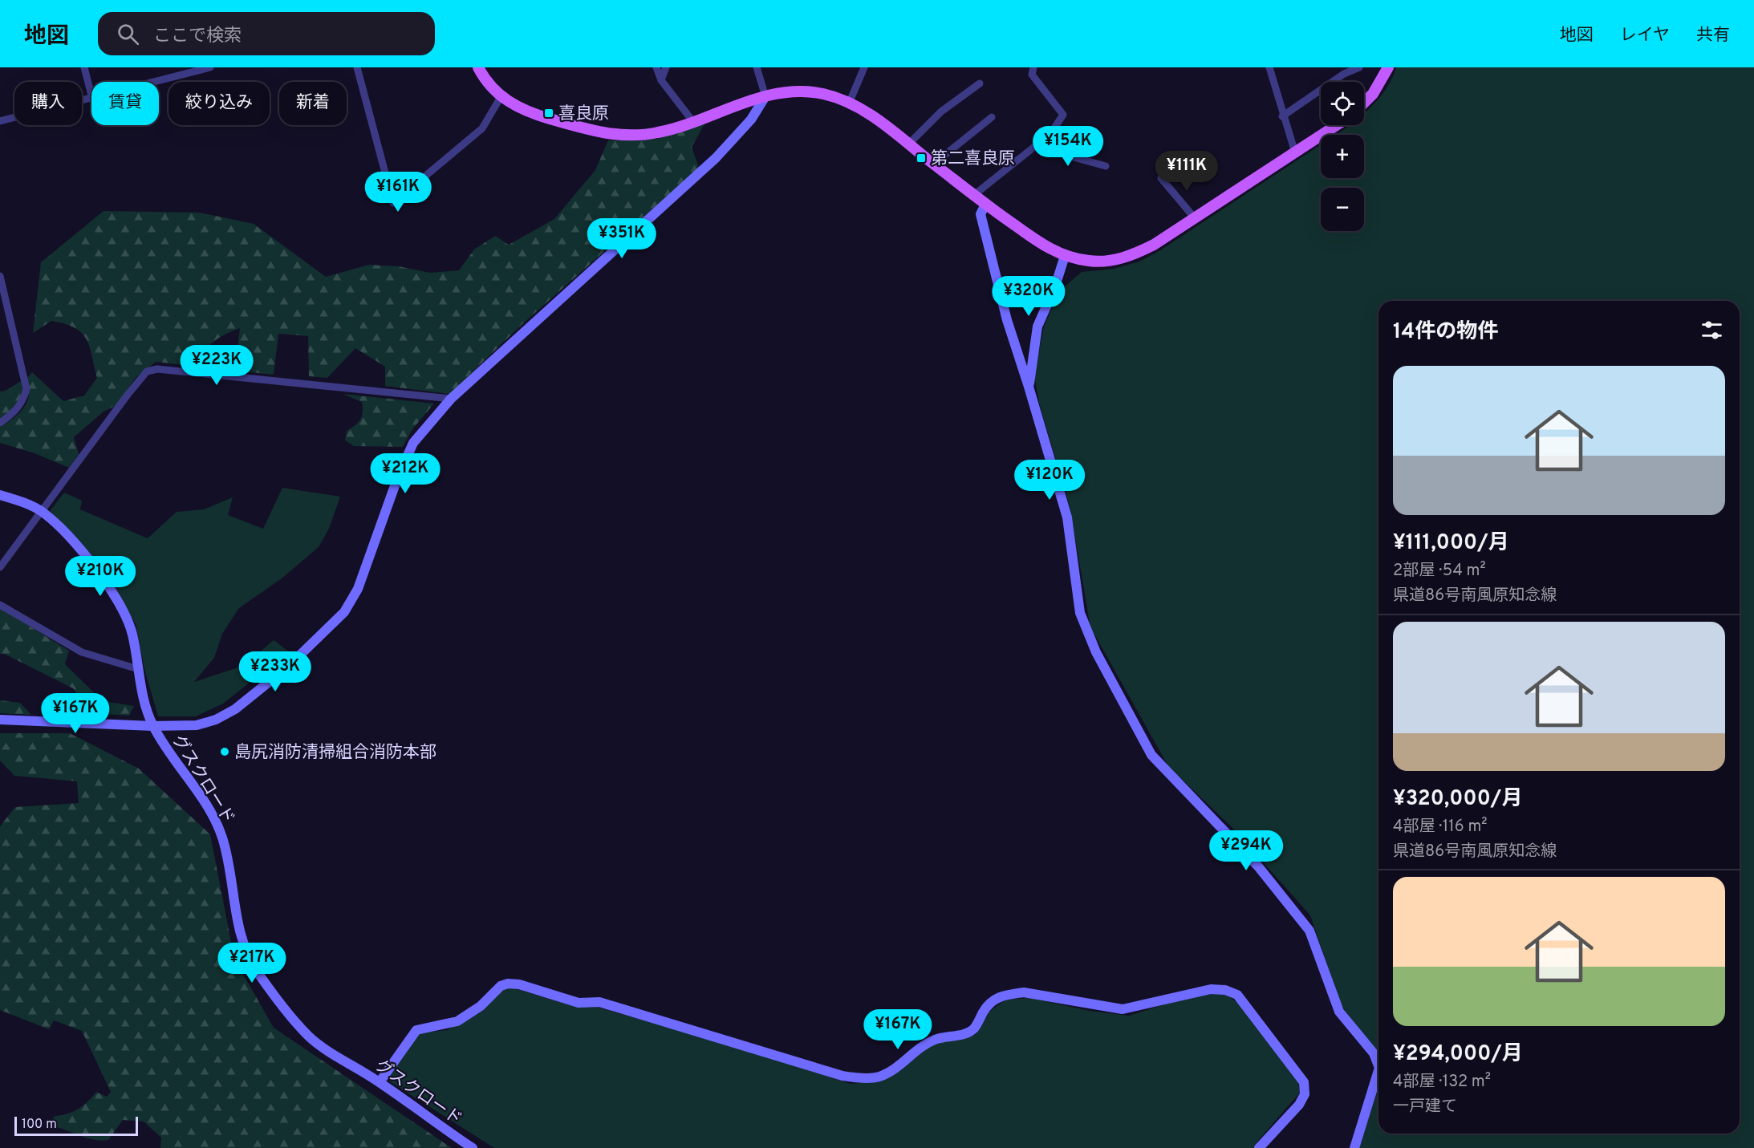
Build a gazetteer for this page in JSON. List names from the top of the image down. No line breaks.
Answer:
{"streets":{"street":["グスクロード"]},"places":{"transit":["喜良原","第二喜良原"],"other":["島尻消防清掃組合消防本部"]},"scale_bar":"100 m","page":{"header":"地図","search":"ここで検索","nav":["地図","レイヤ","共有"],"map_buttons":["+","−"],"chip":["購入","賃貸","絞り込み","新着"],"price":["¥154K","¥111K","¥161K","¥351K","¥320K","¥223K","¥212K","¥120K","¥210K","¥233K","¥167K","¥294K","¥217K","¥167K"],"heading":"14件の物件","list":[{"name":"¥111,000/月","note":"2部屋 · 54 m² · 県道86号南風原知念線"},{"name":"¥320,000/月","note":"4部屋 · 116 m² · 県道86号南風原知念線"},{"name":"¥294,000/月","note":"4部屋 · 132 m² · 一戸建て"}],"scale":"100 m"}}
